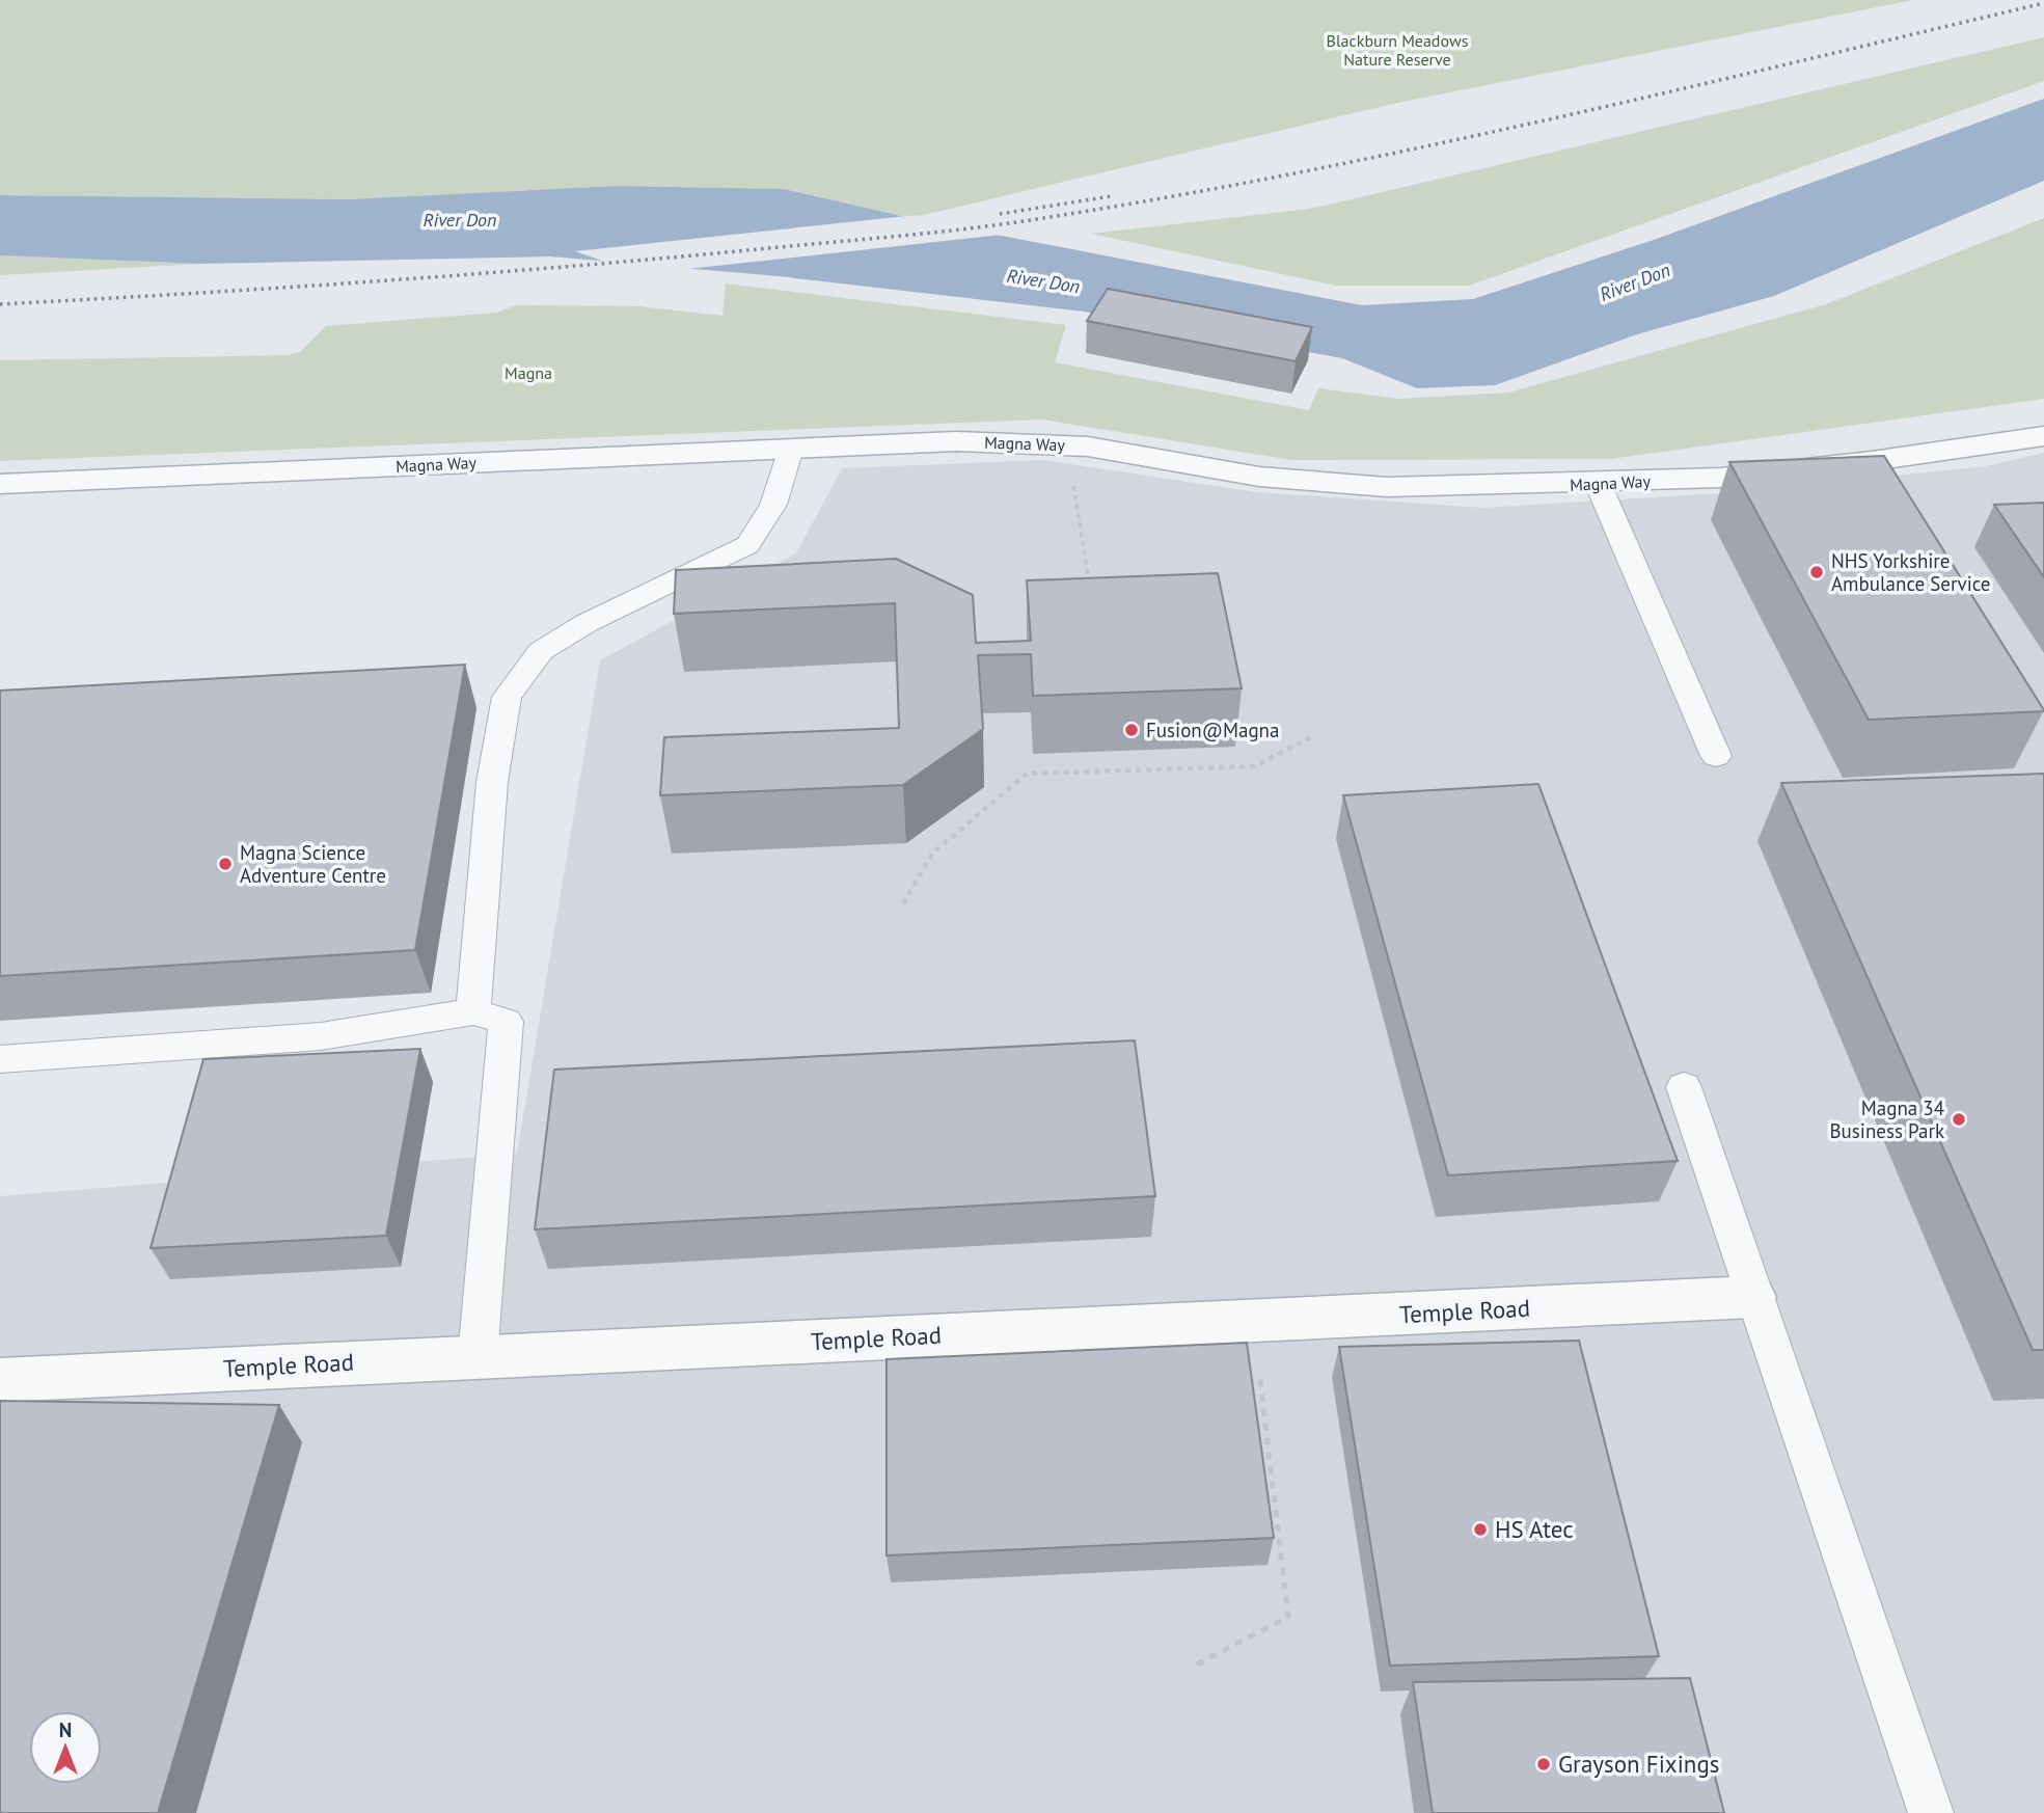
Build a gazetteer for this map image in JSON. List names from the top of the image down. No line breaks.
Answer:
{"streets":{"street":["Magna Way","Temple Road"]},"water":["River Don"],"parks":["Blackburn Meadows Nature Reserve","Magna"],"places":["NHS Yorkshire Ambulance Service","Fusion@Magna","Magna Science Adventure Centre","Magna 34 Business Park","HS Atec","Grayson Fixings"],"north":"top"}
